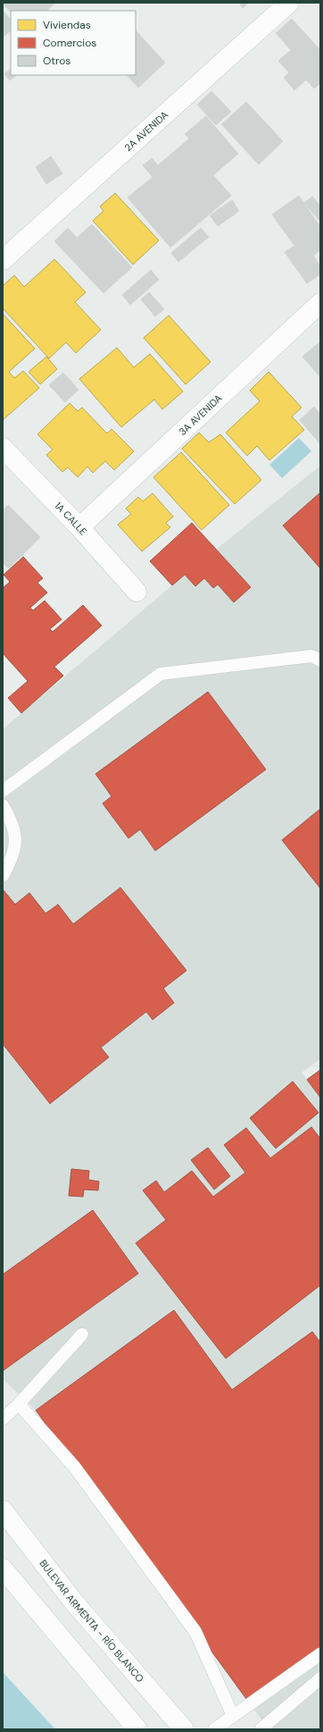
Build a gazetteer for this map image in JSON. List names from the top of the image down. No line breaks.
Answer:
{"streets":{"street":["2A AVENIDA","3A AVENIDA","1A CALLE","BULEVAR ARMENTA - RÍO BLANCO"]},"crossings":[["3A AVENIDA","1A CALLE"]],"legend":["Viviendas","Comercios","Otros"]}
